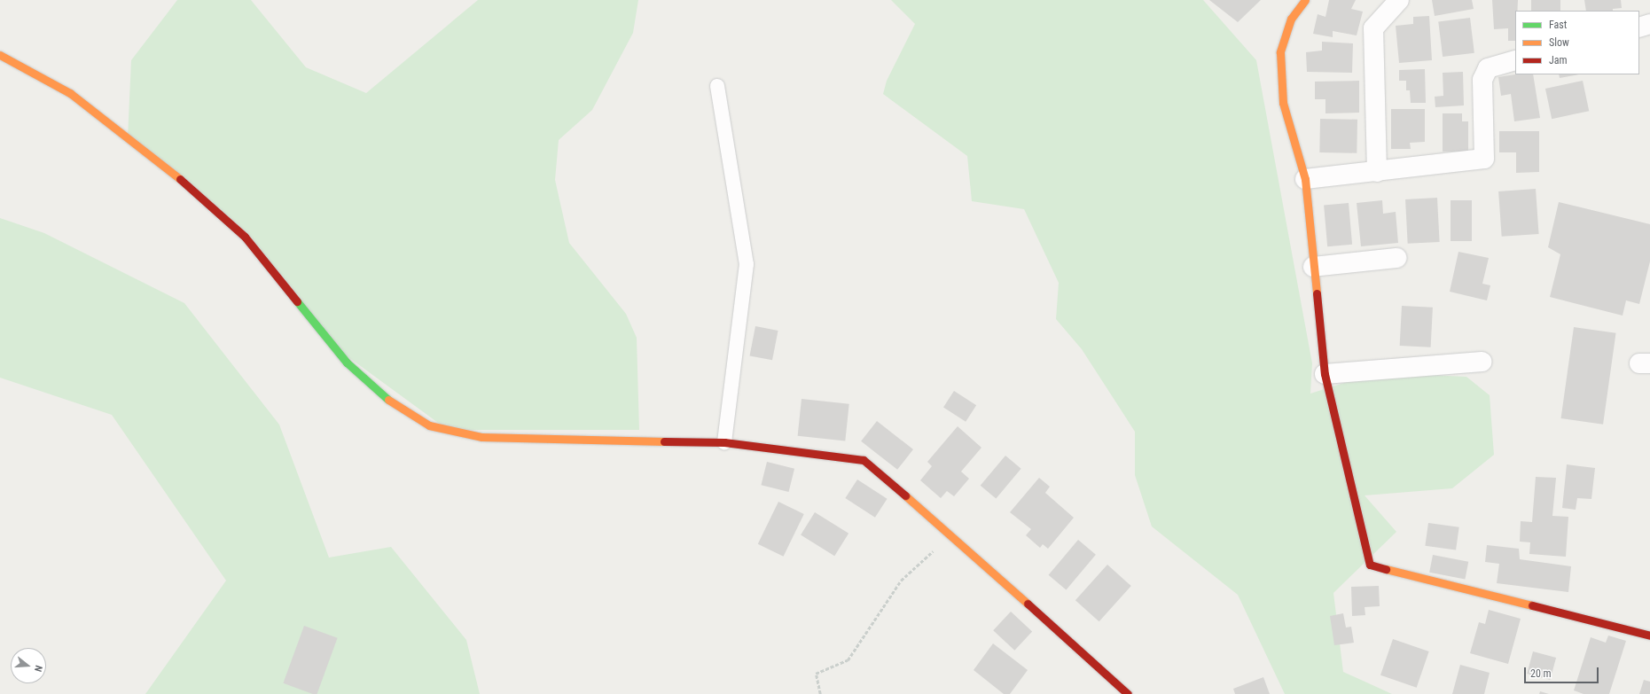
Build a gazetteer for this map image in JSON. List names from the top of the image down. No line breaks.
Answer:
{"legend":["Fast","Slow","Jam"],"scale_bar":"20 m","north":"right"}
